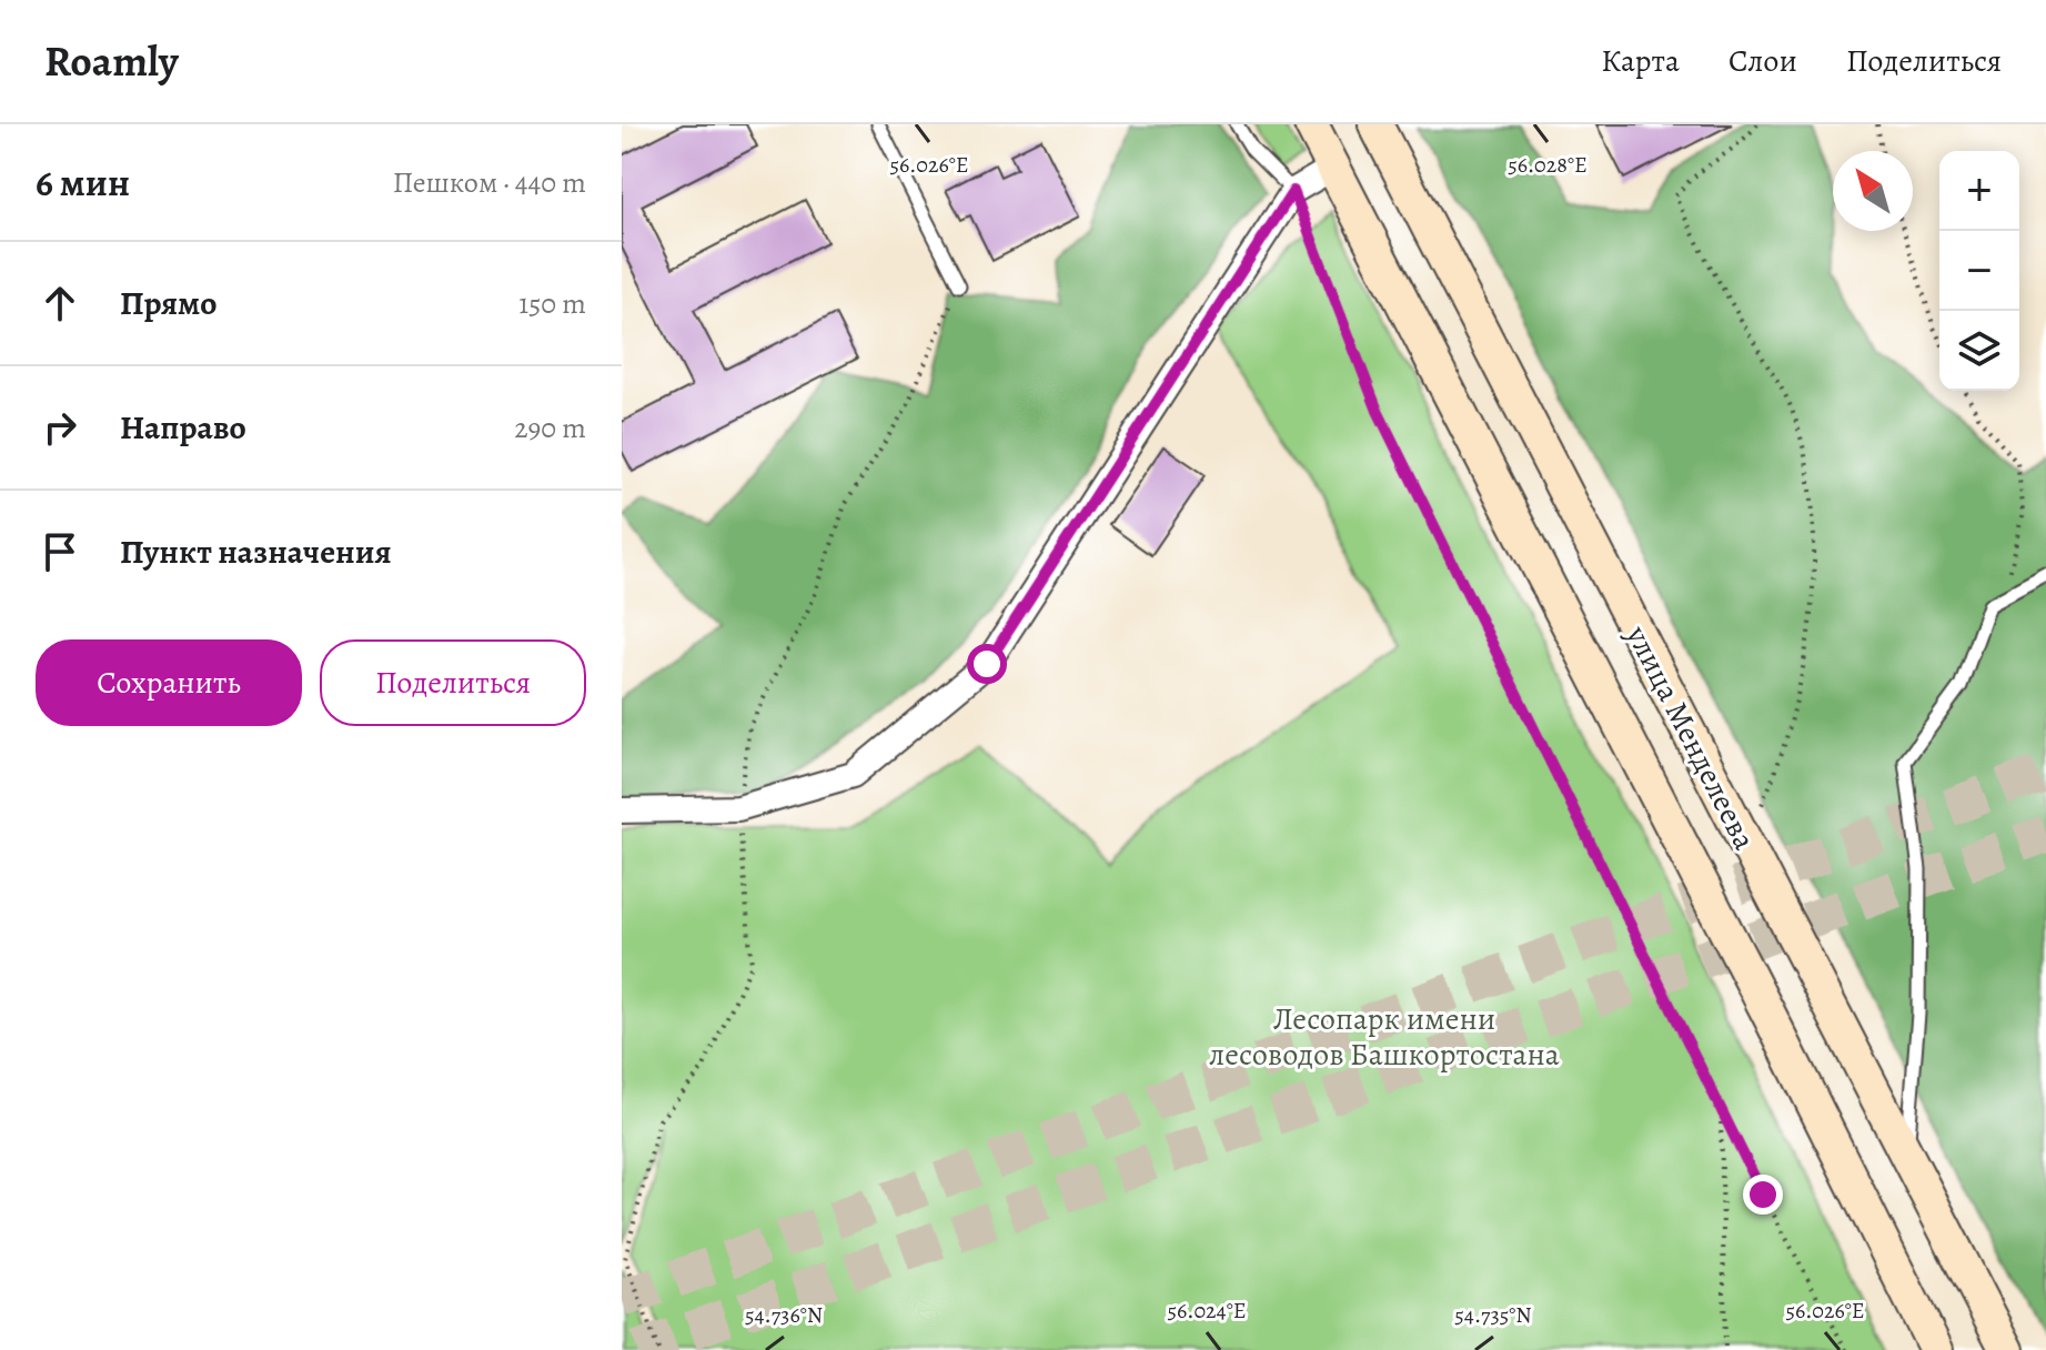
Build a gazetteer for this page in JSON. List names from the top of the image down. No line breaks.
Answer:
{"streets":{"main road":["улица Менделеева"]},"parks":["Лесопарк имени лесоводов Башкортостана"],"north":"top left","page":{"header":"Roamly","nav":["Карта","Слои","Поделиться"],"heading":["6 мин","Пешком · 440 m"],"map_buttons":["+","−"],"list":[["Прямо","150 m"],["Направо","290 m"],"Пункт назначения"],"buttons":["Сохранить","Поделиться"]},"coordinates":["56.026°E","56.028°E","56.024°E","54.736°N","54.735°N"]}
